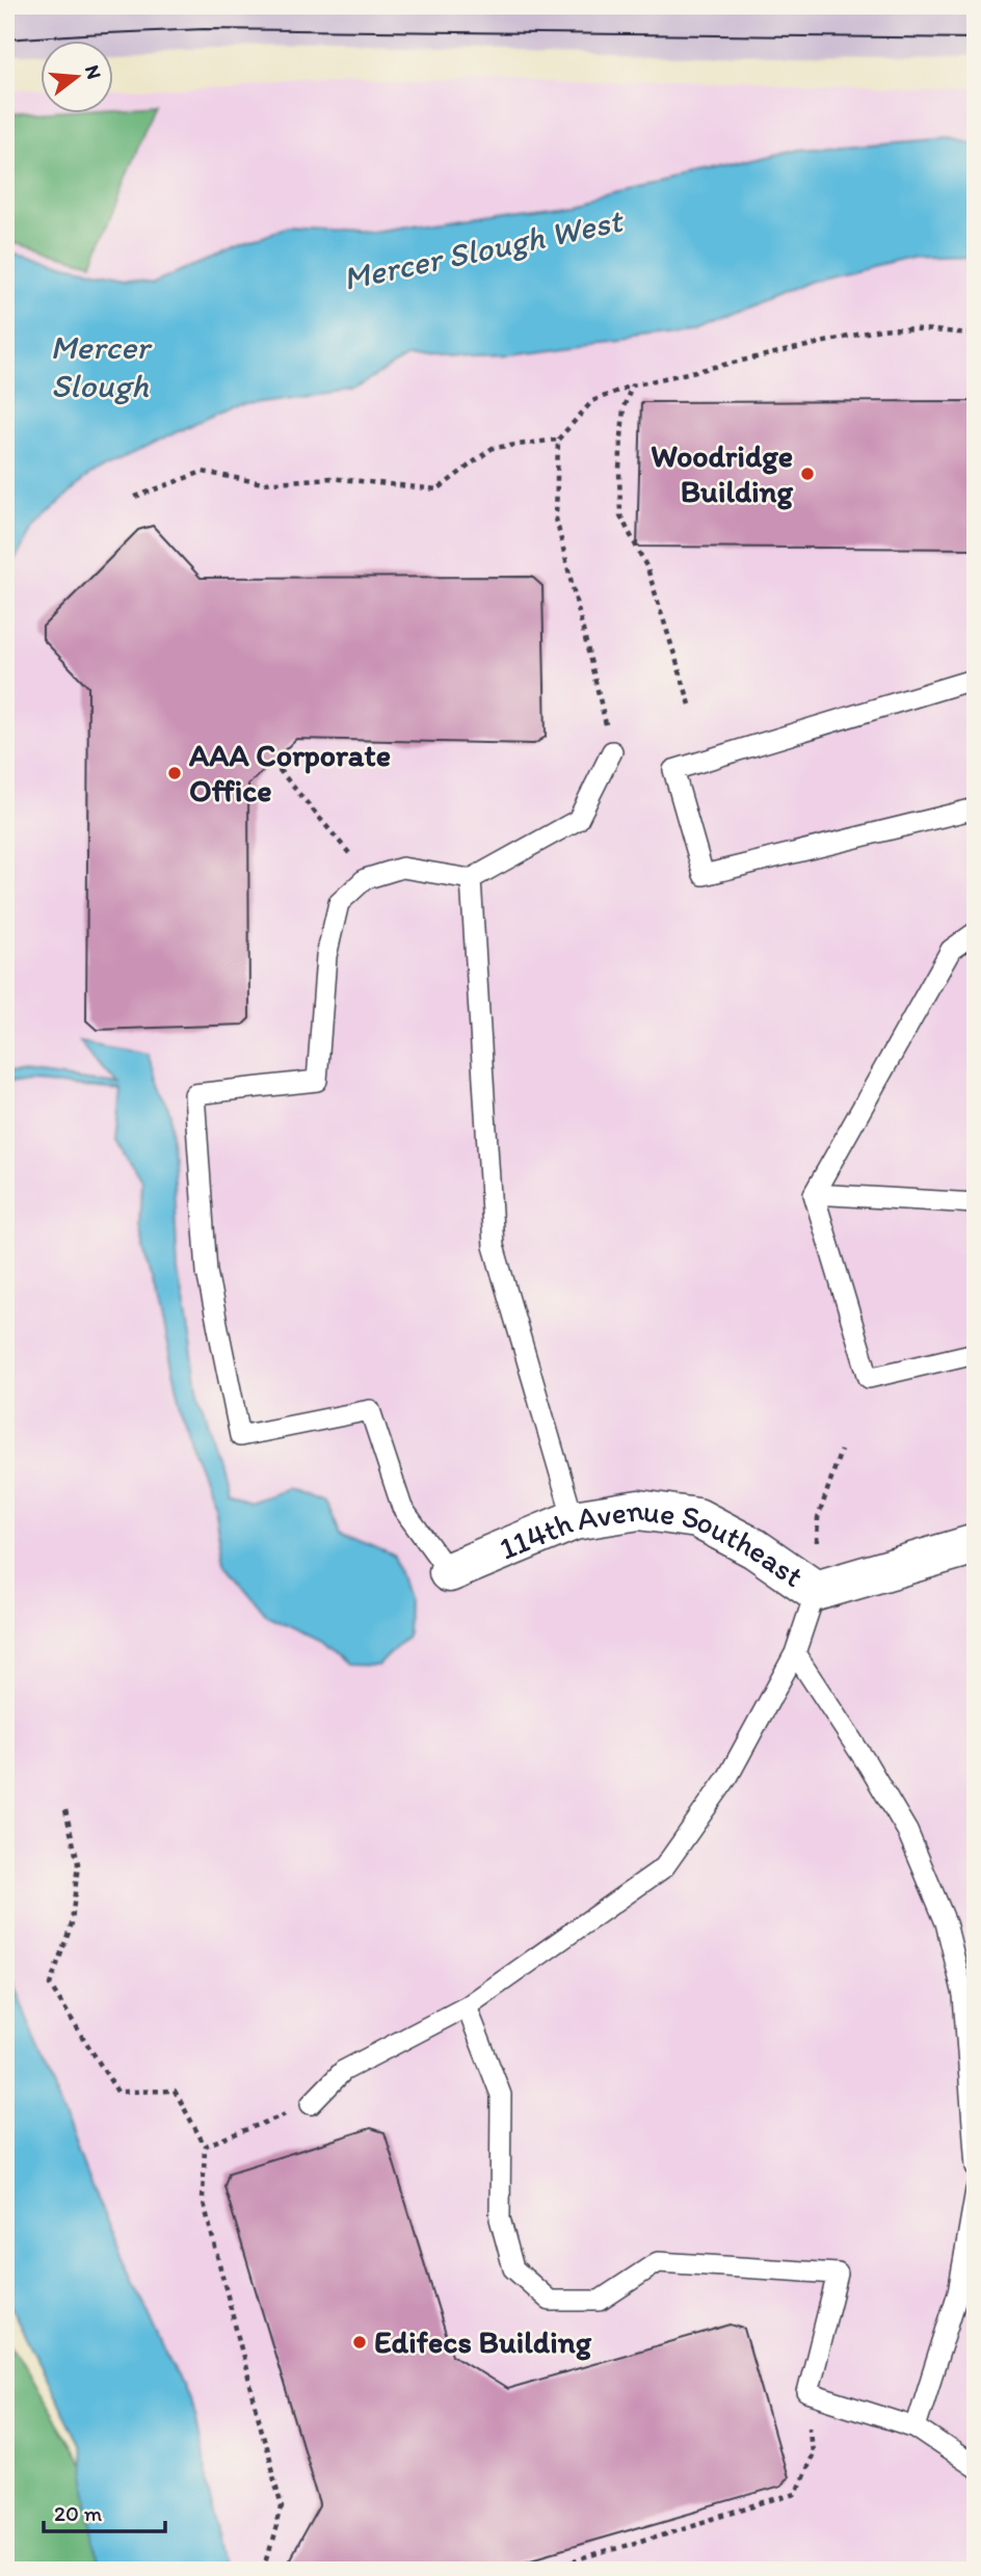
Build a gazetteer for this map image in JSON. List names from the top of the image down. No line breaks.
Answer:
{"streets":{"street":["114th Avenue Southeast"]},"water":["Mercer Slough West","Mercer Slough"],"places":["Woodridge Building","AAA Corporate Office","Edifecs Building"],"scale_bar":"20 m","north":"right"}
